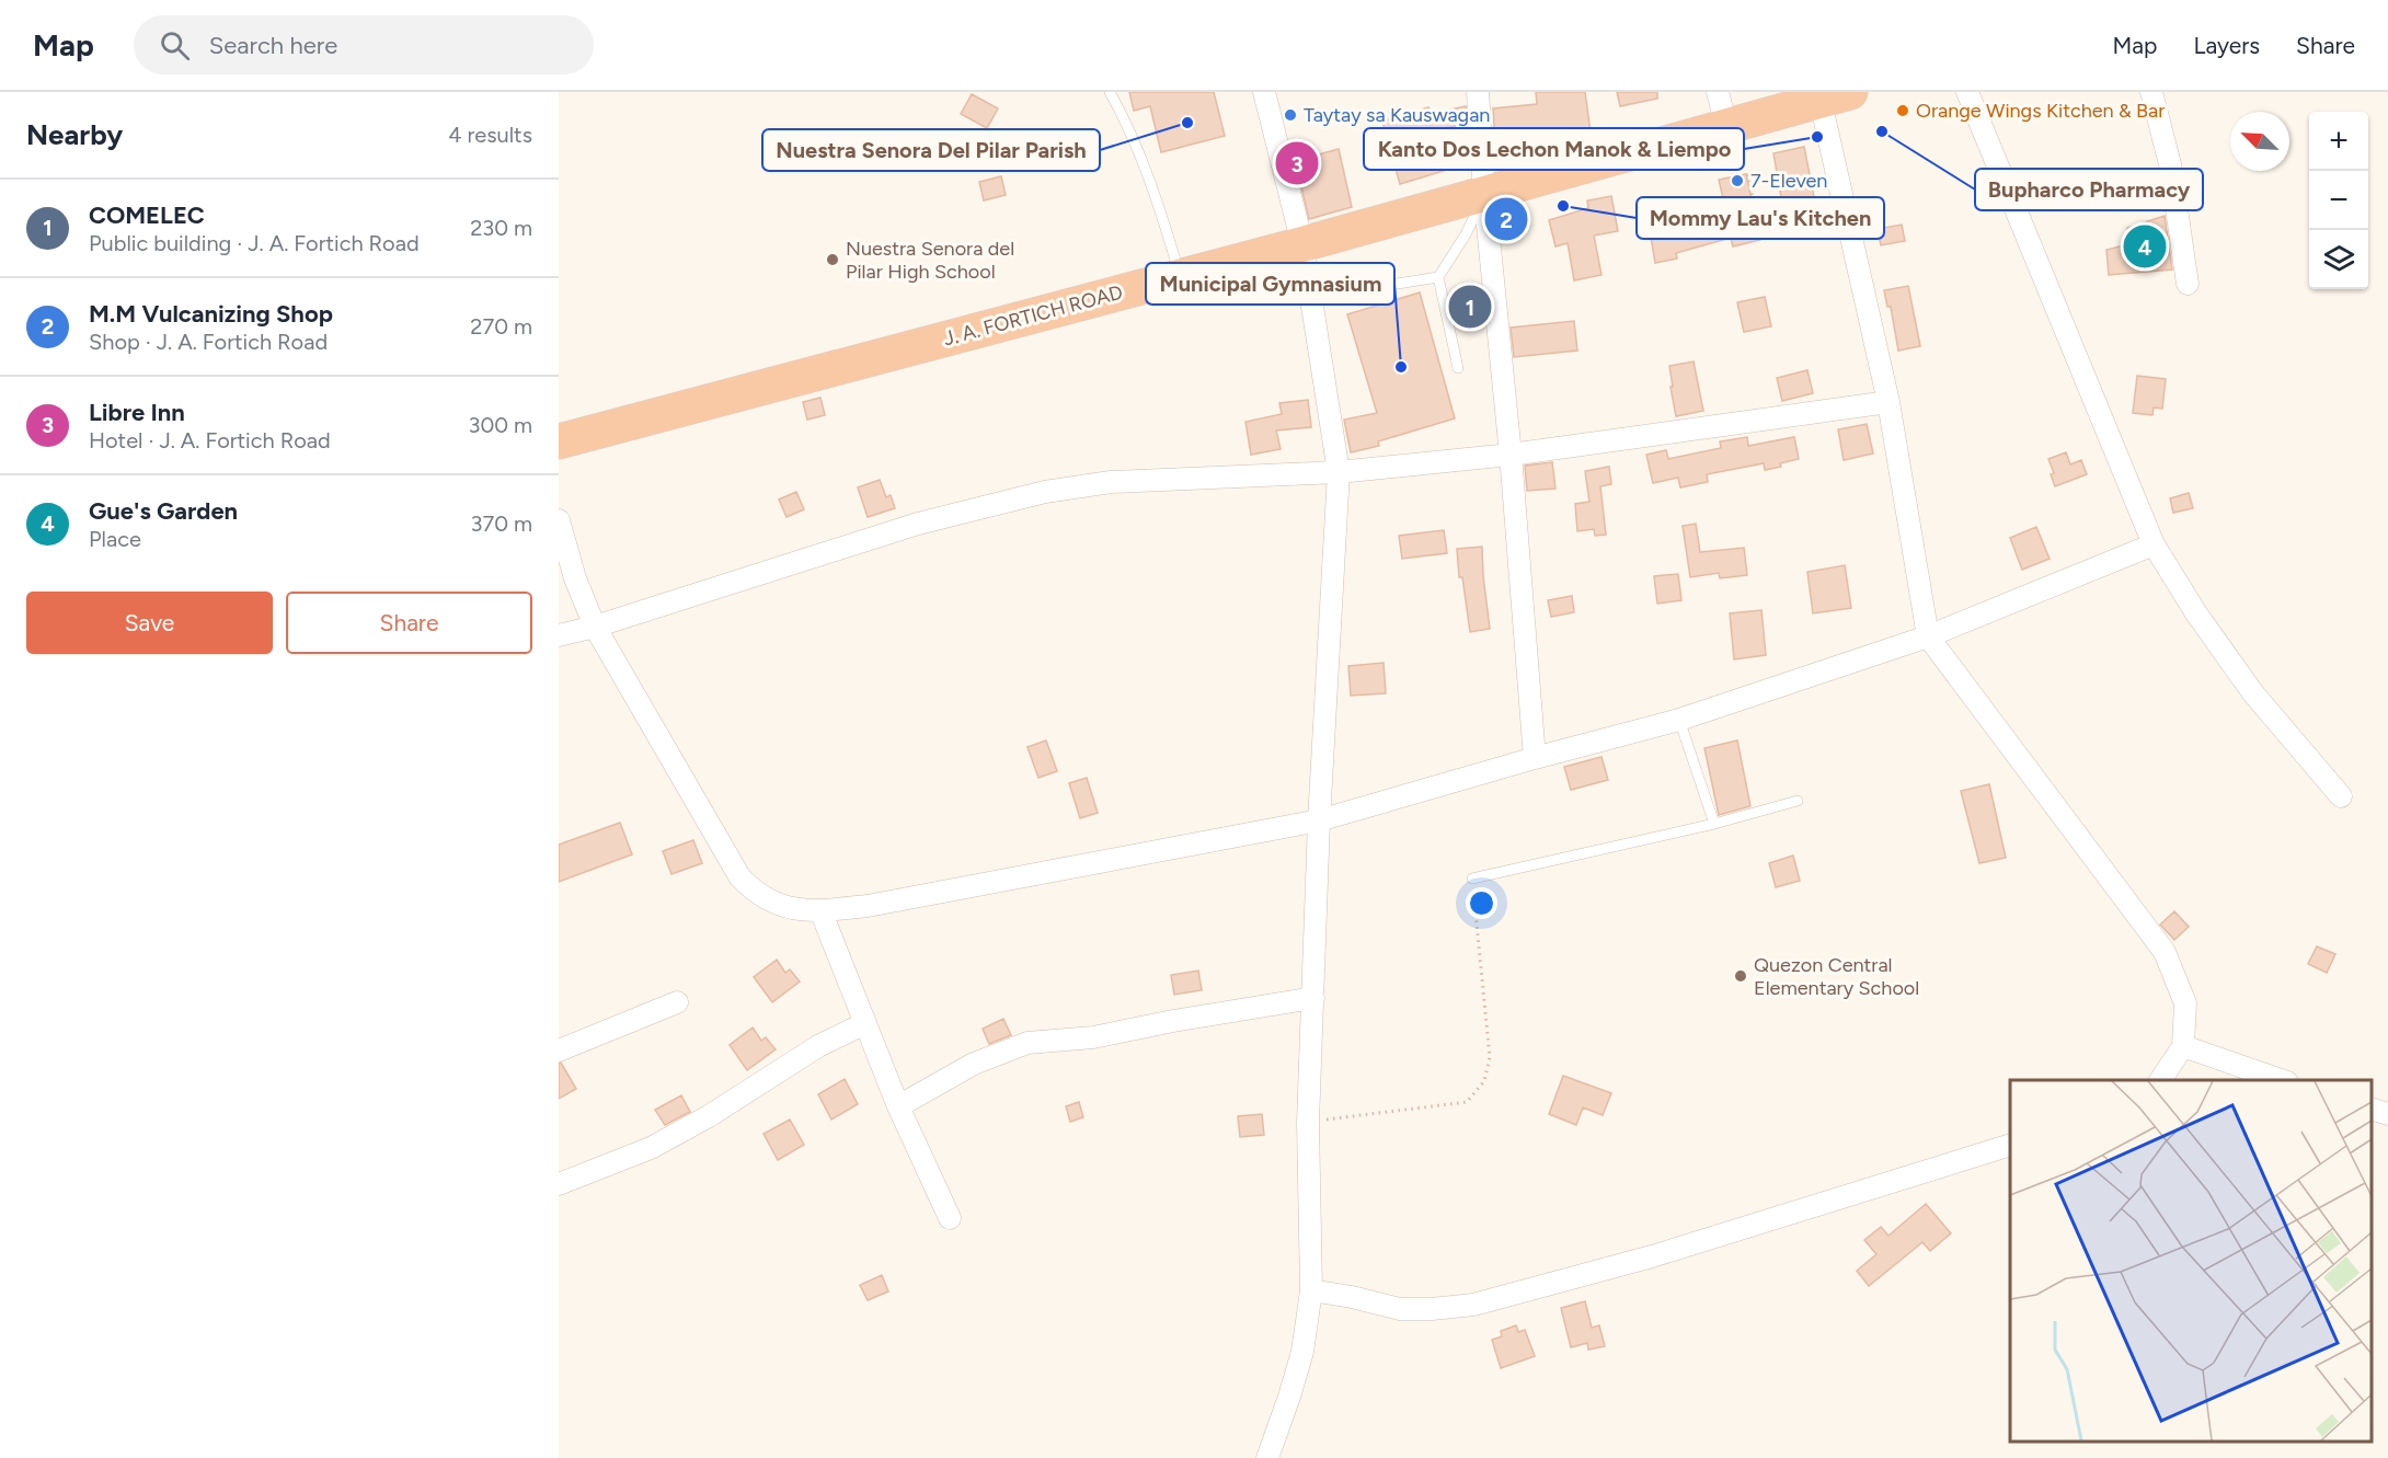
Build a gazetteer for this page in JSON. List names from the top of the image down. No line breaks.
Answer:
{"streets":{"highway":["J. A. FORTICH ROAD"]},"places":["Orange Wings Kitchen & Bar","Taytay sa Kauswagan","Nuestra Senora Del Pilar Parish","Bupharco Pharmacy","Kanto Dos Lechon Manok & Liempo","7-Eleven","Mommy Lau's Kitchen","Nuestra Senora del Pilar High School","Municipal Gymnasium","Quezon Central Elementary School"],"north":"top left","page":{"header":"Map","search":"Search here","nav":["Map","Layers","Share"],"heading":["Nearby","4 results"],"map_buttons":["+","−"],"pins":["3","2","4","1"],"list":[{"mark":"1","name":"COMELEC","note":"Public building · J. A. Fortich Road","value":"230 m"},{"mark":"2","name":"M.M Vulcanizing Shop","note":"Shop · J. A. Fortich Road","value":"270 m"},{"mark":"3","name":"Libre Inn","note":"Hotel · J. A. Fortich Road","value":"300 m"},{"mark":"4","name":"Gue's Garden","note":"Place","value":"370 m"}],"buttons":["Save","Share"]}}
